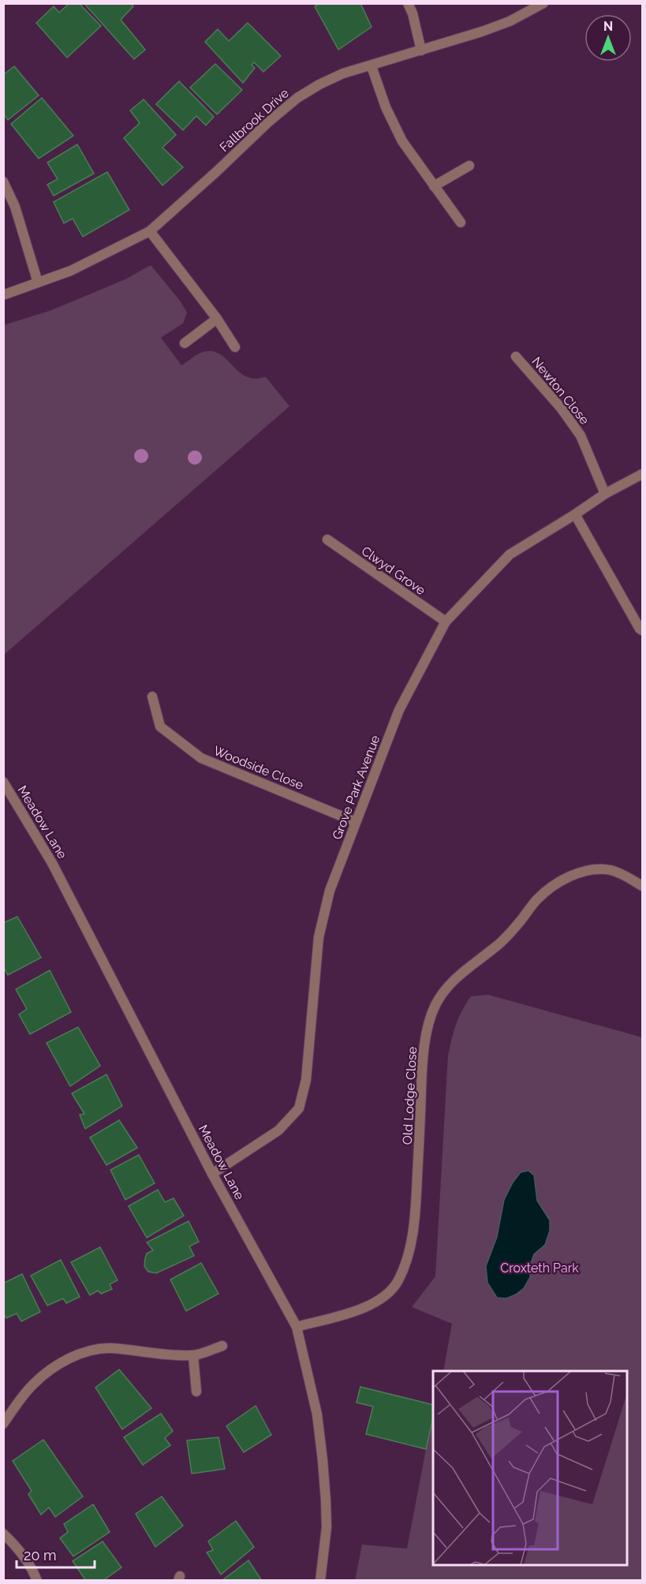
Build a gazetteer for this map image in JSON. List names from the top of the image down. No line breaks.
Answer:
{"streets":{"street":["Fallbrook Drive","Newton Close","Clwyd Grove","Woodside Close","Grove Park Avenue","Meadow Lane","Old Lodge Close"]},"crossings":[["Newton Close","Grove Park Avenue"],["Clwyd Grove","Grove Park Avenue"],["Woodside Close","Grove Park Avenue"],["Grove Park Avenue","Meadow Lane"],["Meadow Lane","Old Lodge Close"]],"parks":["Croxteth Park"],"scale_bar":"20 m","north":"top"}
